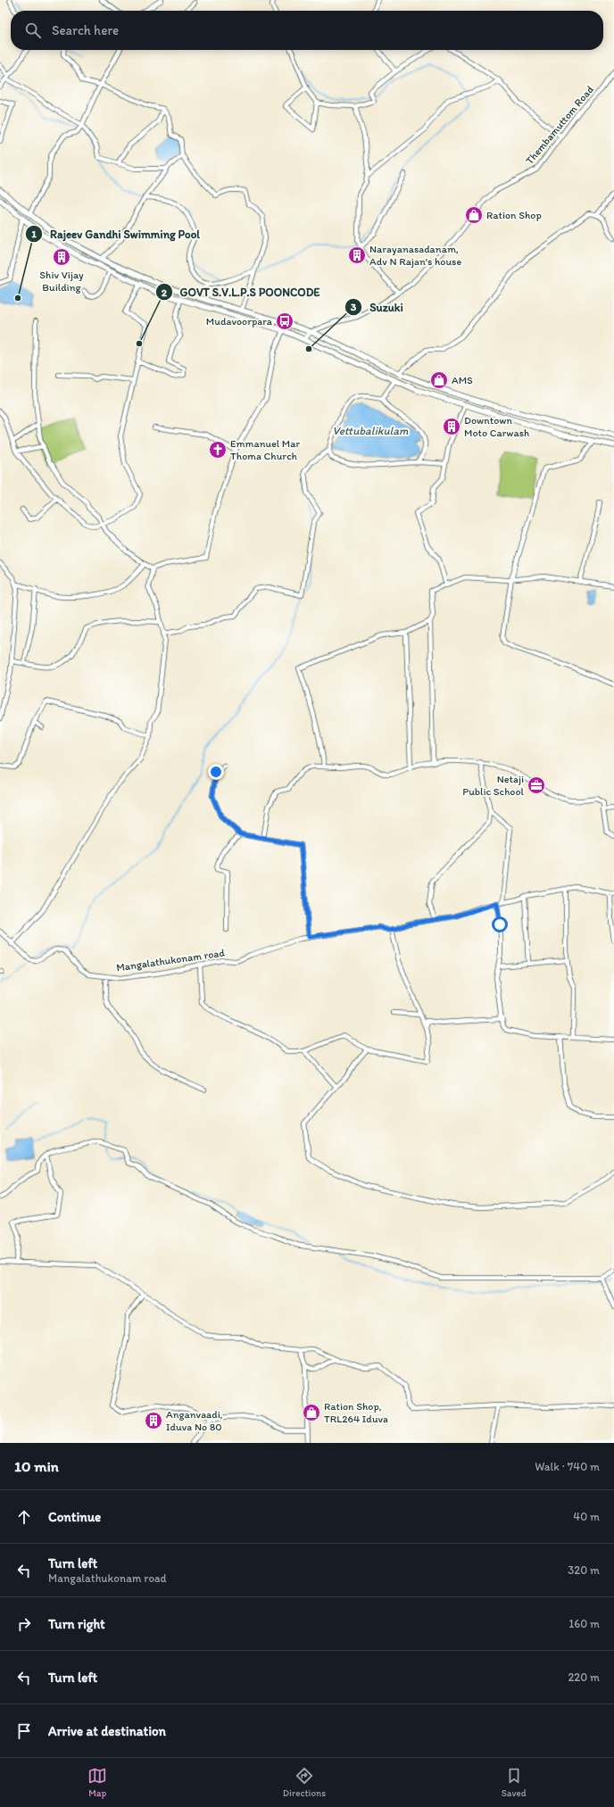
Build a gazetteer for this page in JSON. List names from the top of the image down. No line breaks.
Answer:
{"streets":{"street":["Thembamuttom Road","Mangalathukonam road"]},"water":["Vettubalikulam"],"places":{"shop":["Ration Shop","AMS","Ration Shop, TRL264 Iduva"],"building":["Narayanasadanam, Adv N Rajan's house","Shiv Vijay Building","Downtown Moto Carwash","Anganvaadi, Iduva No 80"],"other":["Rajeev Gandhi Swimming Pool","GOVT S.V.L.P.S POONCODE","Suzuki"],"bus stop":["Mudavoorpara"],"church":["Emmanuel Mar Thoma Church"],"office":["Netaji Public School"]},"page":{"search":"Search here","heading":["10 min","Walk · 740 m"],"list":[["Continue","40 m"],["Turn left","Mangalathukonam road","320 m"],["Turn right","160 m"],["Turn left","220 m"],"Arrive at destination"],"nav":["Map","Directions","Saved"]}}
